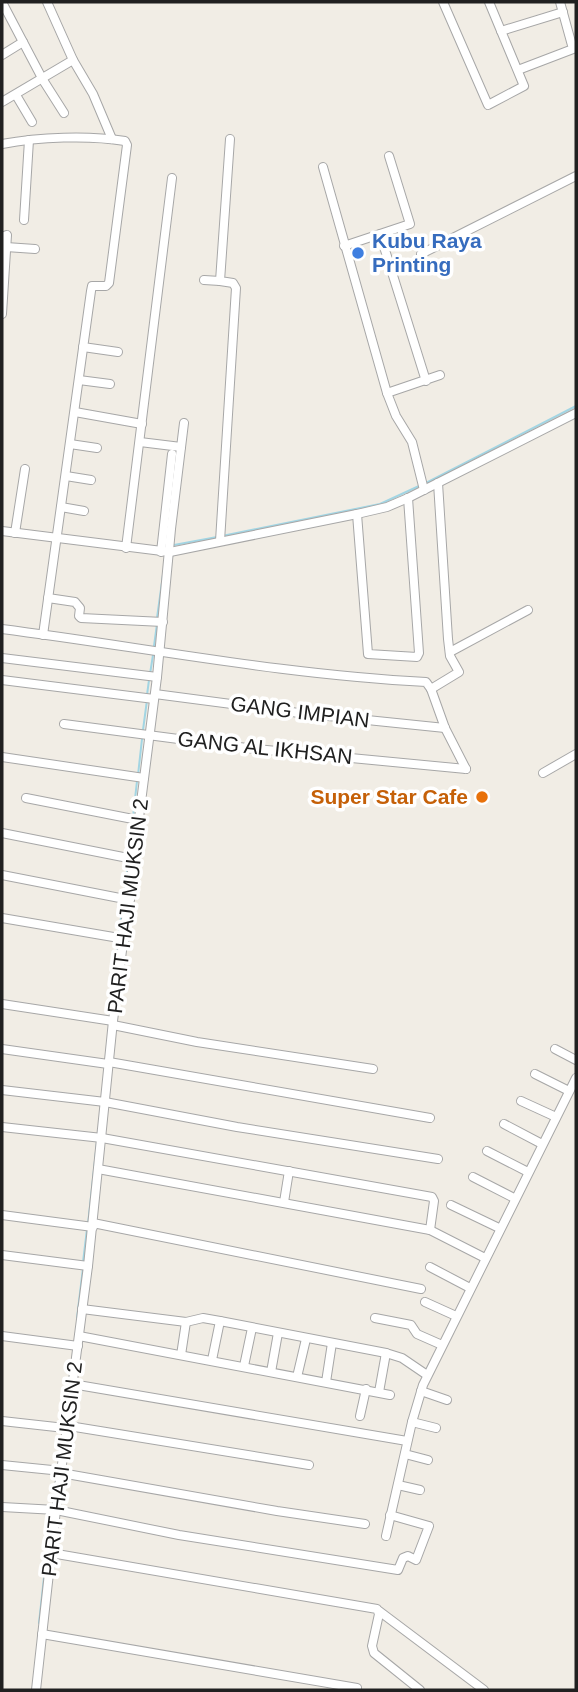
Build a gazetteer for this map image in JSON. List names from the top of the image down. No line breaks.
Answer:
{"streets":{"street":["GANG IMPIAN","GANG AL IKHSAN","PARIT HAJI MUKSIN 2"]},"crossings":[["GANG IMPIAN","GANG AL IKHSAN"],["GANG IMPIAN","PARIT HAJI MUKSIN 2"],["GANG AL IKHSAN","PARIT HAJI MUKSIN 2"]],"places":["Kubu Raya Printing","Super Star Cafe"]}
